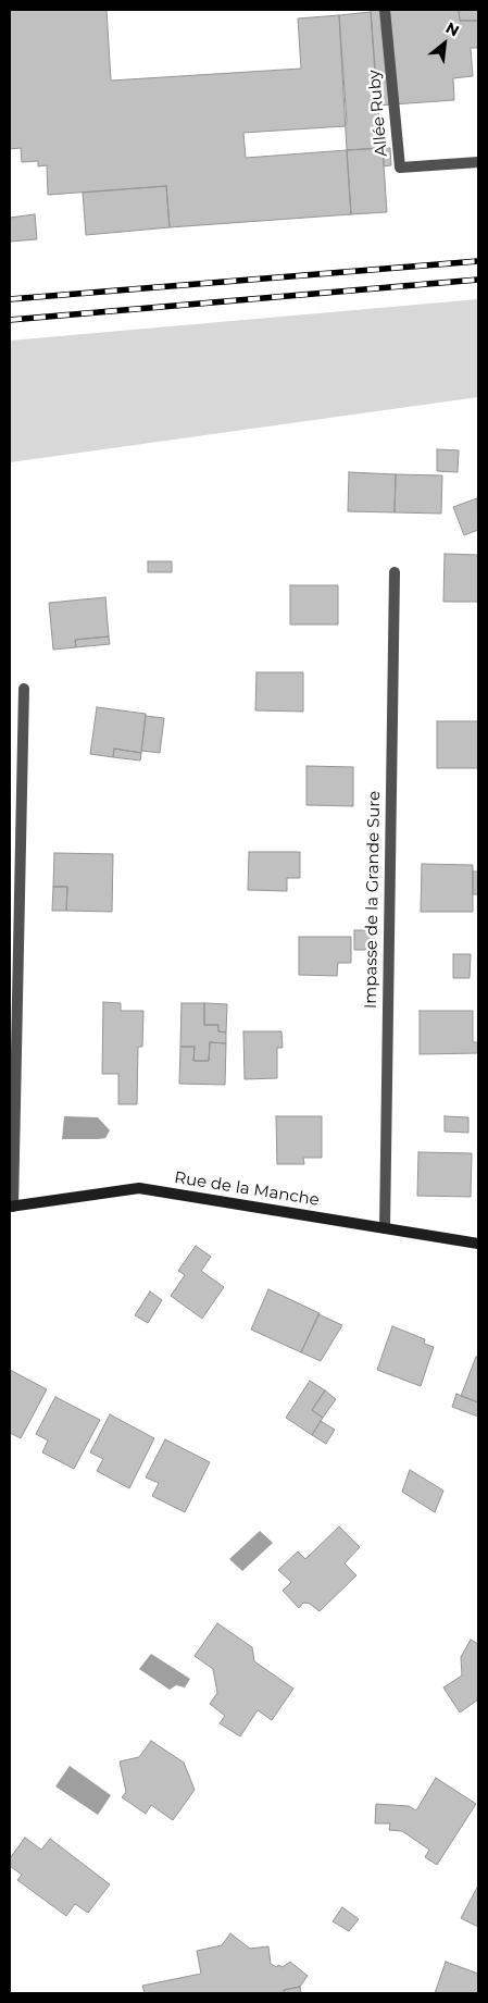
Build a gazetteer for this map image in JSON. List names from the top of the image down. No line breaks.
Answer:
{"streets":{"street":["Allée Ruby","Impasse de la Grande Sure","Rue de la Manche"]},"crossings":[["Impasse de la Grande Sure","Rue de la Manche"]],"north":"top right"}
